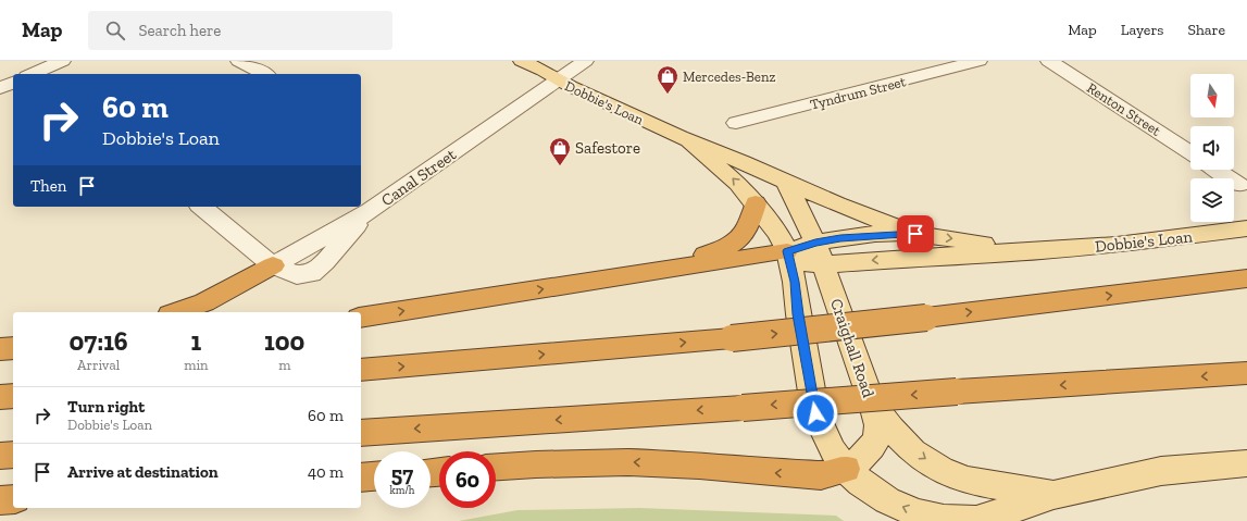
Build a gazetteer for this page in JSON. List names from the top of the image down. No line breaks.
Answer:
{"streets":{"main road":["Dobbie's Loan","Craighall Road"],"street":["Tyndrum Street","Renton Street","Canal Street"]},"crossings":[["Dobbie's Loan","Canal Street"],["Dobbie's Loan","Craighall Road"]],"places":{"shop":["Mercedes-Benz","Safestore"]},"north":"bottom","page":{"header":"Map","search":"Search here","nav":["Map","Layers","Share"],"turn":["60 m","Dobbie's Loan"],"then":"Then","eta":["07:16","Arrival","1","min","100","m"],"list":[{"name":"Turn right","note":"Dobbie's Loan","value":"60 m"},{"name":"Arrive at destination","value":"40 m"}],"speed":"57 km/h","limit":"60"}}
